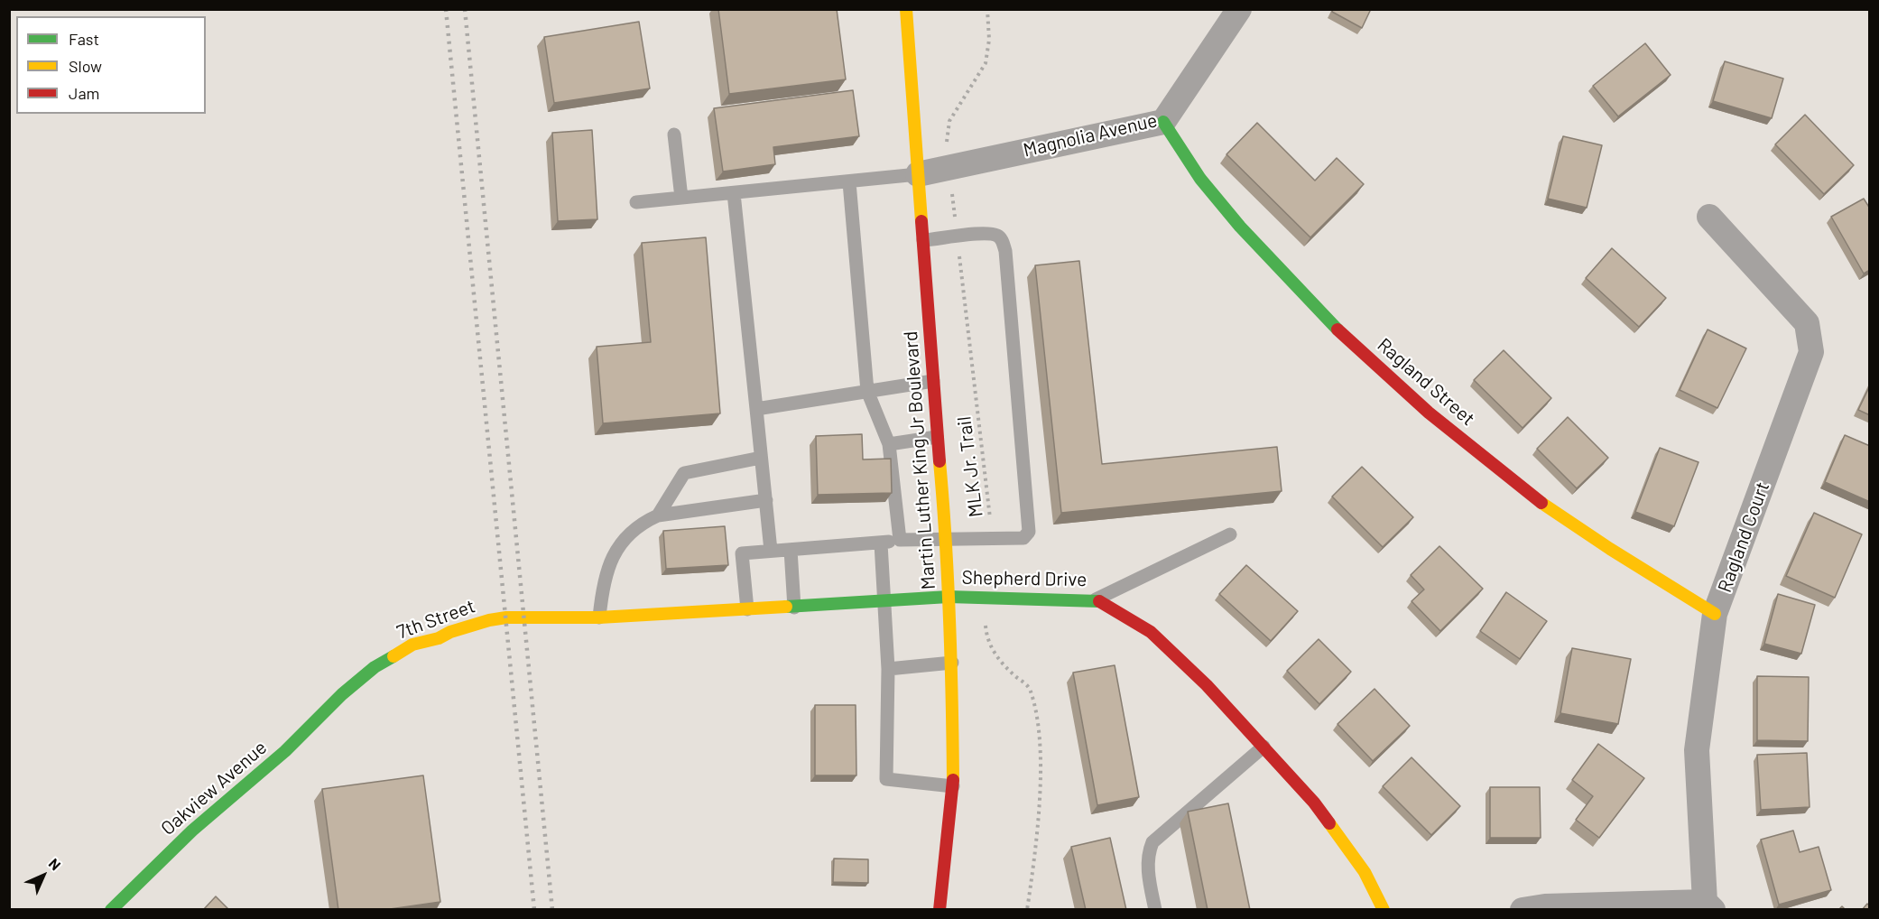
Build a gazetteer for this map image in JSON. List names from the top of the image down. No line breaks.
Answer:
{"streets":{"street":["Magnolia Avenue","Ragland Street","Martin Luther King Jr Boulevard","Ragland Court","Shepherd Drive","7th Street","Oakview Avenue"],"path":["MLK Jr. Trail"]},"crossings":[["Magnolia Avenue","Ragland Street"],["Magnolia Avenue","Martin Luther King Jr Boulevard"],["Magnolia Avenue","MLK Jr. Trail"],["Ragland Street","Ragland Court"],["Martin Luther King Jr Boulevard","Shepherd Drive"],["Shepherd Drive","7th Street"],["7th Street","Oakview Avenue"]],"legend":["Fast","Slow","Jam"],"north":"top right"}
